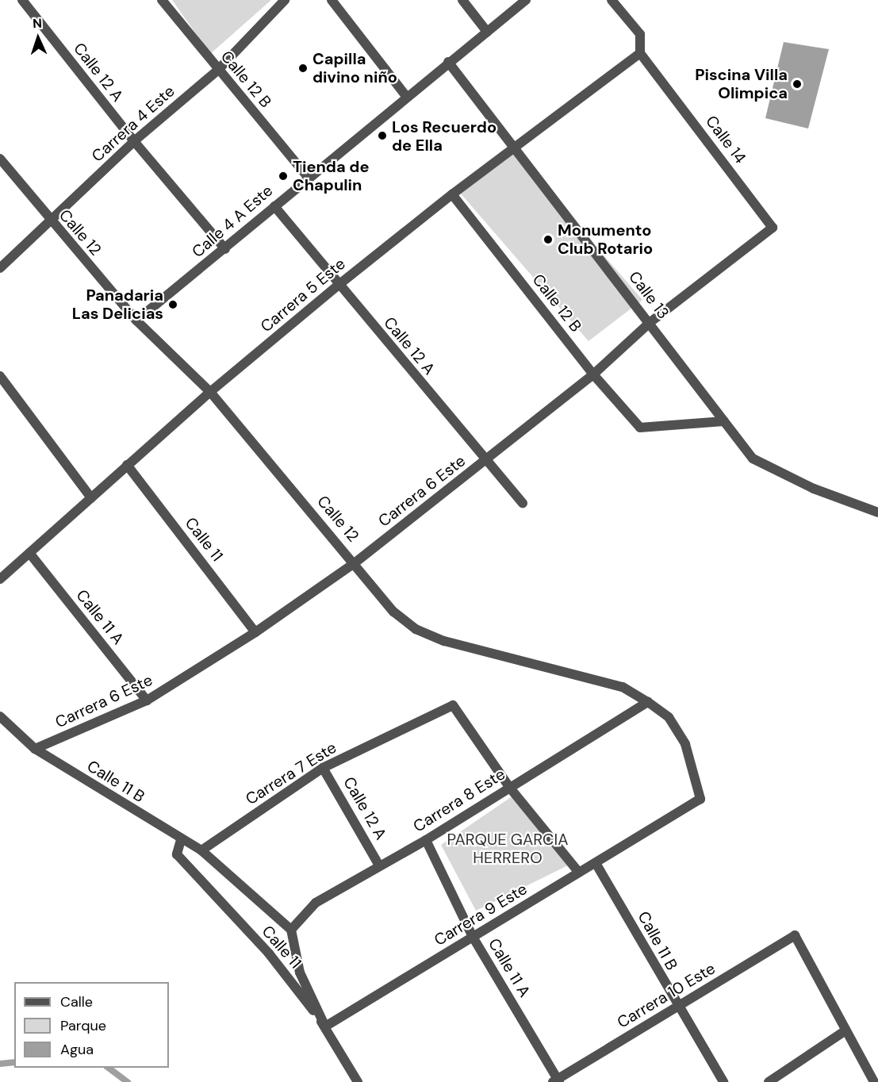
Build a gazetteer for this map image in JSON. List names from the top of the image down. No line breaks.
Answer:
{"streets":{"street":["Calle 12 A","Calle 12 B","Carrera 4 Este","Calle 14","Calle 4 A Este","Calle 12","Carrera 5 Este","Calle 13","Carrera 6 Este","Calle 11","Calle 11 A","Carrera 7 Este","Calle 11 B","Carrera 8 Este","Carrera 9 Este","Carrera 10 Este"]},"crossings":[["Calle 12 A","Carrera 4 Este"],["Calle 12 A","Calle 4 A Este"],["Calle 12 A","Carrera 5 Este"],["Calle 12 A","Carrera 6 Este"],["Calle 12 A","Carrera 7 Este"],["Calle 12 A","Carrera 8 Este"],["Calle 12 B","Carrera 4 Este"],["Calle 12 B","Calle 4 A Este"],["Calle 12 B","Carrera 5 Este"],["Calle 12 B","Calle 13"],["Calle 12 B","Carrera 6 Este"],["Carrera 4 Este","Calle 12"],["Calle 14","Carrera 5 Este"],["Calle 14","Carrera 6 Este"],["Calle 4 A Este","Calle 12"],["Calle 4 A Este","Calle 13"],["Calle 12","Carrera 5 Este"],["Calle 12","Carrera 6 Este"],["Calle 12","Carrera 8 Este"],["Calle 12","Carrera 9 Este"],["Carrera 5 Este","Calle 13"],["Carrera 5 Este","Calle 11"],["Carrera 5 Este","Calle 11 A"],["Calle 13","Carrera 6 Este"],["Carrera 6 Este","Calle 11"],["Carrera 6 Este","Calle 11 A"],["Carrera 6 Este","Calle 11 B"],["Calle 11","Calle 11 B"],["Calle 11","Carrera 9 Este"],["Calle 11 A","Carrera 8 Este"],["Calle 11 A","Carrera 9 Este"],["Calle 11 A","Carrera 10 Este"],["Carrera 7 Este","Calle 11 B"],["Carrera 7 Este","Carrera 8 Este"],["Calle 11 B","Carrera 8 Este"],["Calle 11 B","Carrera 9 Este"],["Calle 11 B","Carrera 10 Este"]],"parks":["PARQUE GARCIA HERRERO"],"places":["Capilla divino niño","Piscina Villa Olimpica","Los Recuerdo de Ella","Tienda de Chapulin","Monumento Club Rotario","Panadaria Las Delicias"],"legend":["Calle","Parque","Agua"],"north":"top"}
